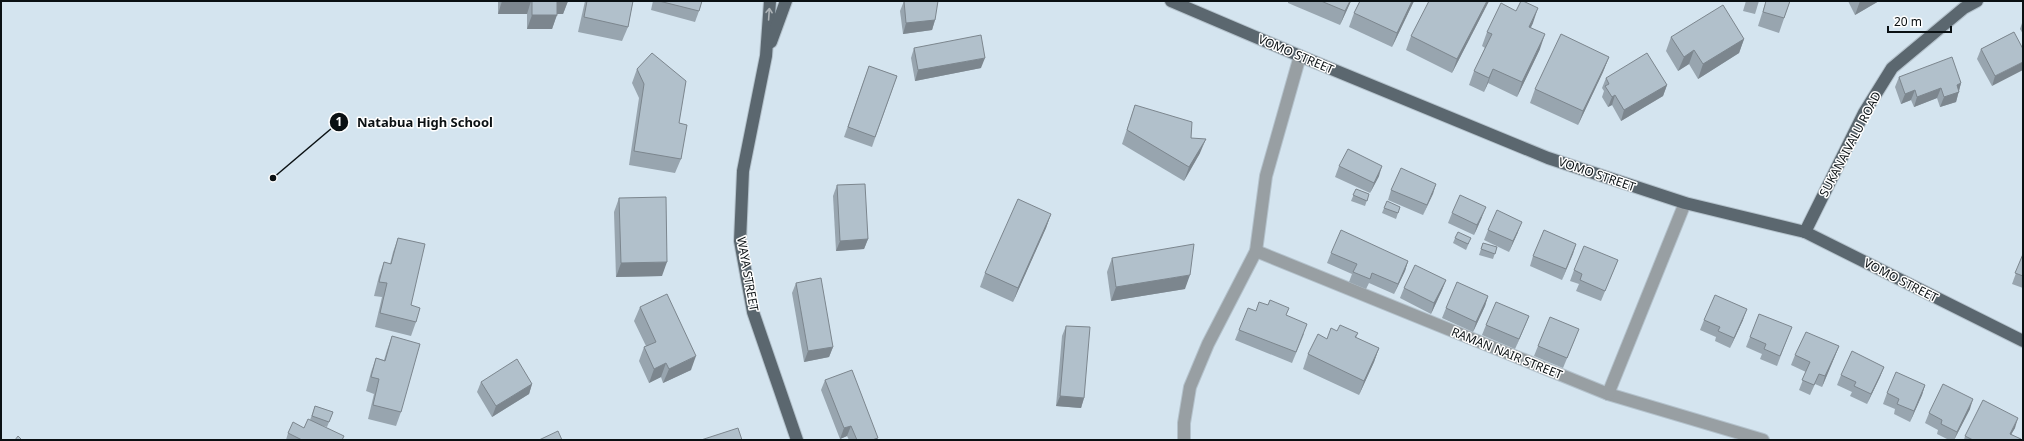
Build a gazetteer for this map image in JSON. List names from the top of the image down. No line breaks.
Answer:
{"streets":{"main road":["VOMO STREET","SUKANAIVALU ROAD","WAYA STREET"],"street":["RAMAN NAIR STREET"]},"crossings":[["VOMO STREET","SUKANAIVALU ROAD"]],"places":["Natabua High School"],"scale_bar":"20 m"}
